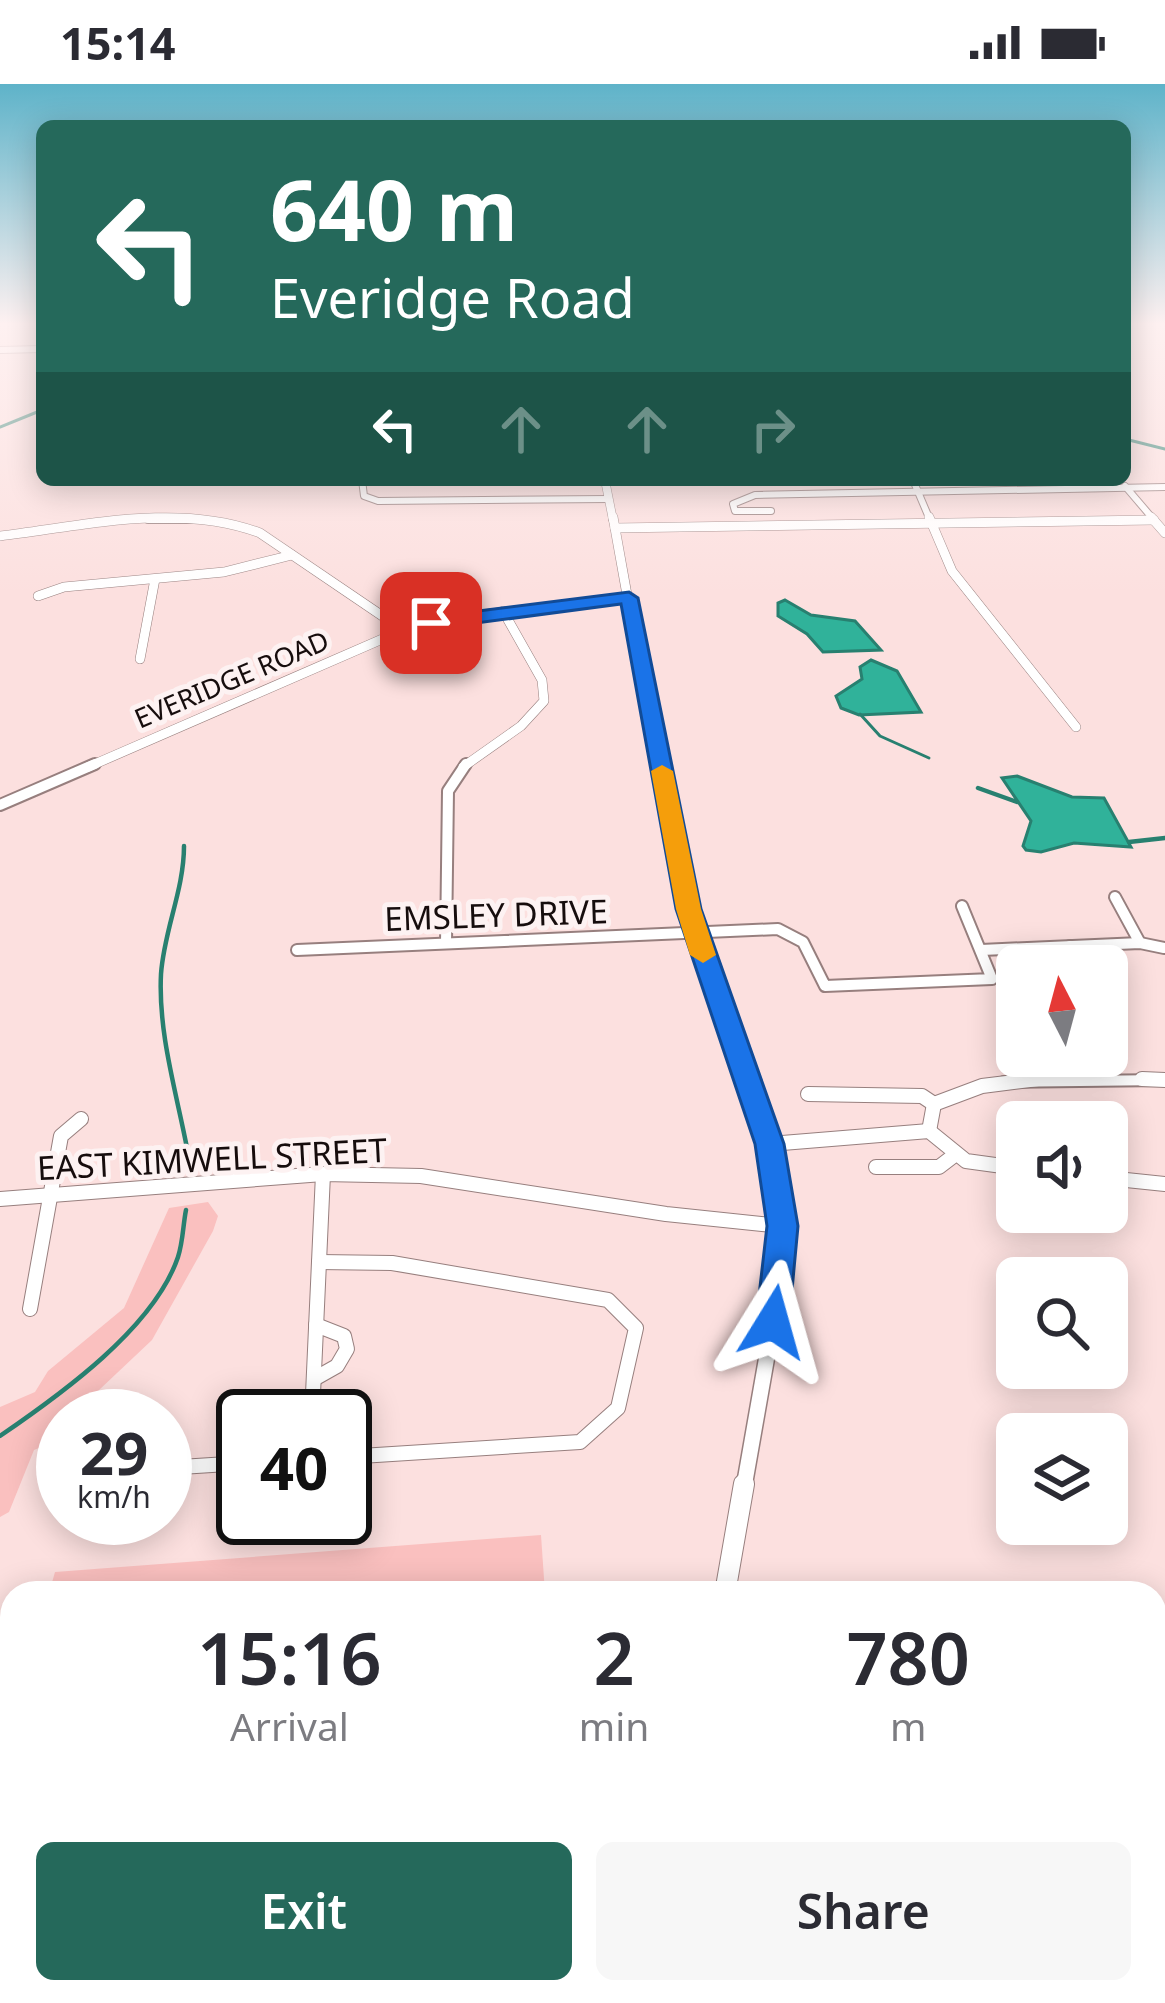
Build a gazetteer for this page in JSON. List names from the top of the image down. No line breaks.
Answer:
{"streets":{"street":["EVERIDGE ROAD","EMSLEY DRIVE","EAST KIMWELL STREET"]},"north":"top","page":{"status":"15:14","turn":["640 m","Everidge Road"],"speed":"29 km/h","limit":"40","eta":["15:16","Arrival","2","min","780","m"],"buttons":["Exit","Share"]}}
